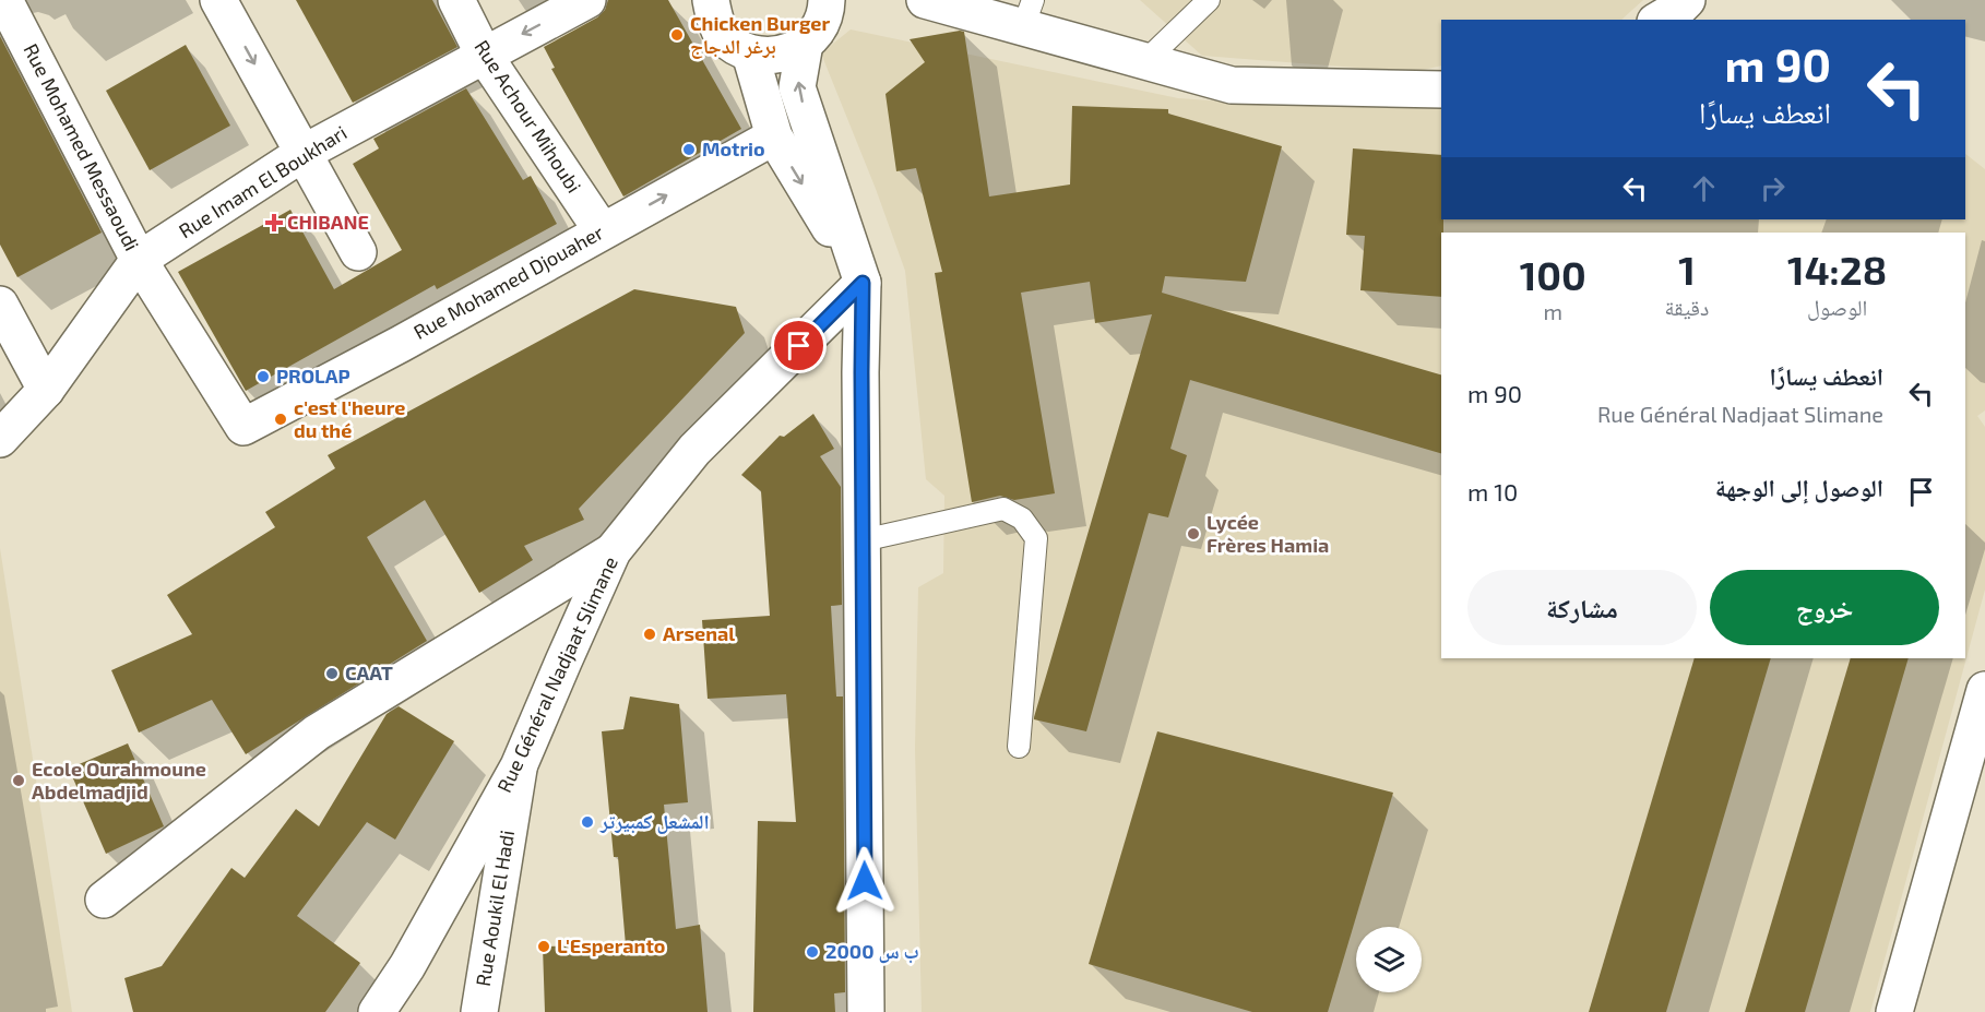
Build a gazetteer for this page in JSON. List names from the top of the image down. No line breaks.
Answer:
{"streets":{"street":["Rue Achour Mihoubi","Rue Mohamed Messaoudi","Rue Imam El Boukhari","Rue Mohamed Djouaher","Rue Général Nadjaat Slimane","Rue Aoukil El Hadi"]},"crossings":[["Rue Achour Mihoubi","Rue Imam El Boukhari"],["Rue Achour Mihoubi","Rue Mohamed Djouaher"],["Rue Mohamed Messaoudi","Rue Imam El Boukhari"],["Rue Mohamed Messaoudi","Rue Mohamed Djouaher"],["Rue Général Nadjaat Slimane","Rue Aoukil El Hadi"]],"places":{"other":["Chicken Burger برغر الدجاج","Motrio","PROLAP","c'est l'heure du thé","Lycée Frères Hamia","Arsenal","CAAT","Ecole Ourahmoune Abdelmadjid","المشعل كمبيرتر","L'Esperanto","ب س 2000"],"health":["CHIBANE"]},"page":{"turn":["90 m","انعطف يسارًا"],"eta":["14:28","الوصول","1","دقيقة","100","m"],"list":[{"name":"انعطف يسارًا","note":"Rue Général Nadjaat Slimane","value":"90 m"},{"name":"الوصول إلى الوجهة","value":"10 m"}],"buttons":["خروج","مشاركة"]}}
